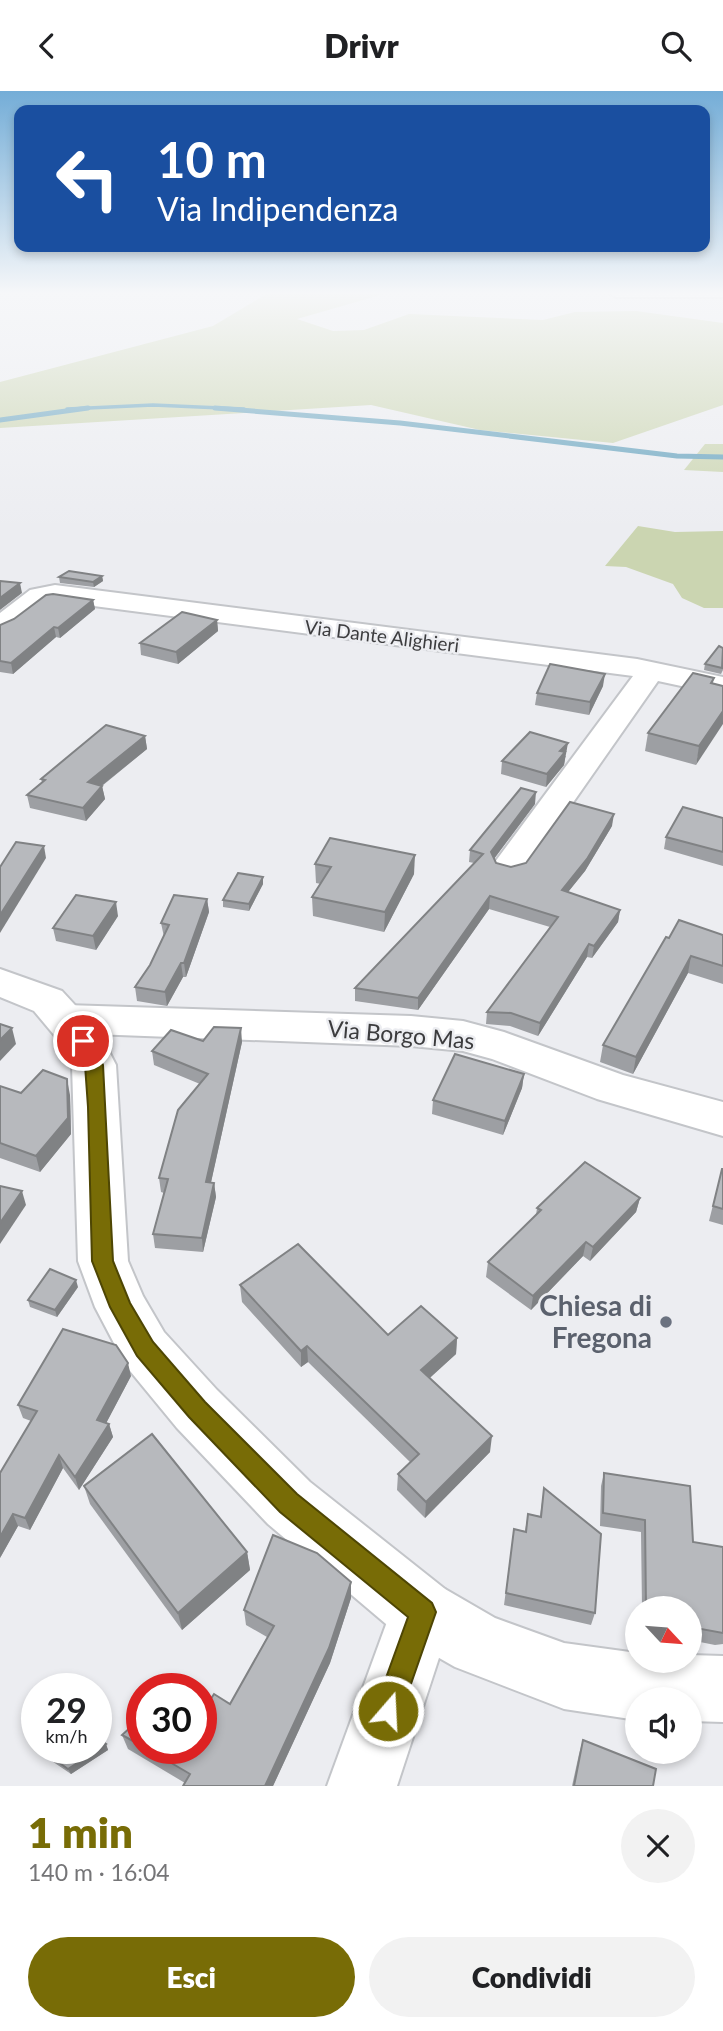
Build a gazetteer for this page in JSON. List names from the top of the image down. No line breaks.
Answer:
{"streets":{"street":["Via Dante Alighieri","Via Borgo Mas"]},"places":["Chiesa di Fregona"],"north":"bottom right","page":{"header":"Drivr","turn":["10 m","Via Indipendenza"],"speed":"29 km/h","limit":"30","heading":["1 min","140 m · 16:04"],"buttons":["Esci","Condividi"]}}
